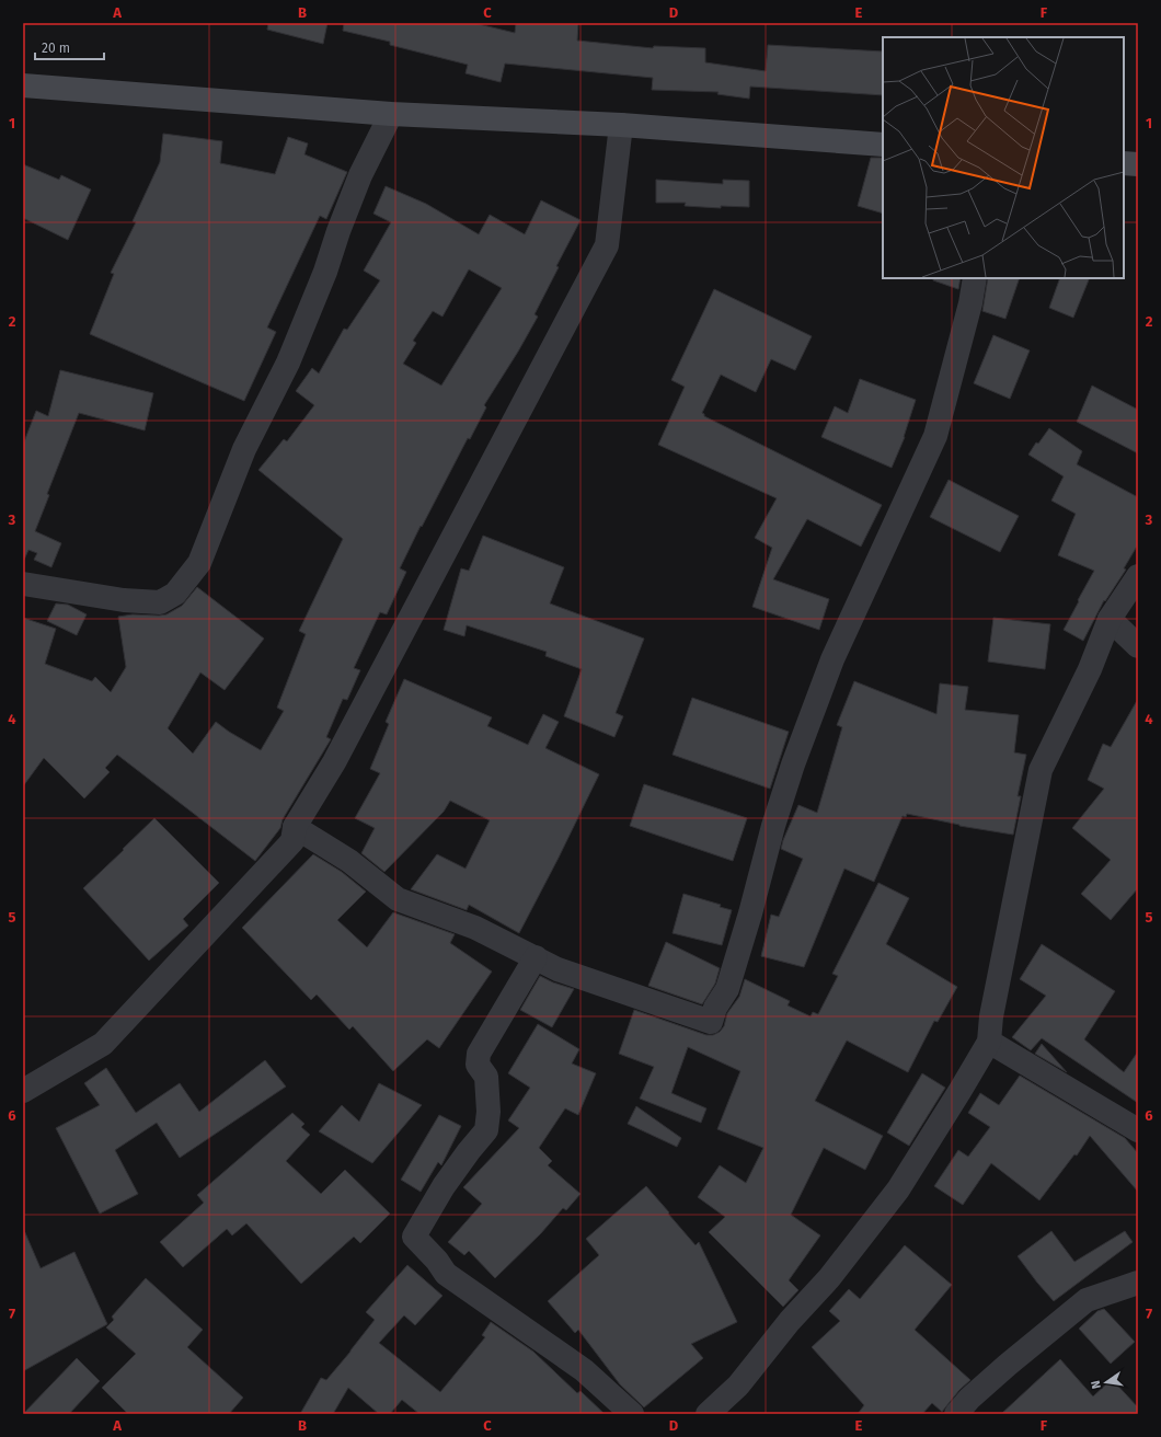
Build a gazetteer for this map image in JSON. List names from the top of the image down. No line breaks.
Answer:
{"scale_bar":"20 m","north":"left","grid":{"columns":["A","B","C","D","E","F"],"rows":["1","2","3","4","5","6","7"]}}
